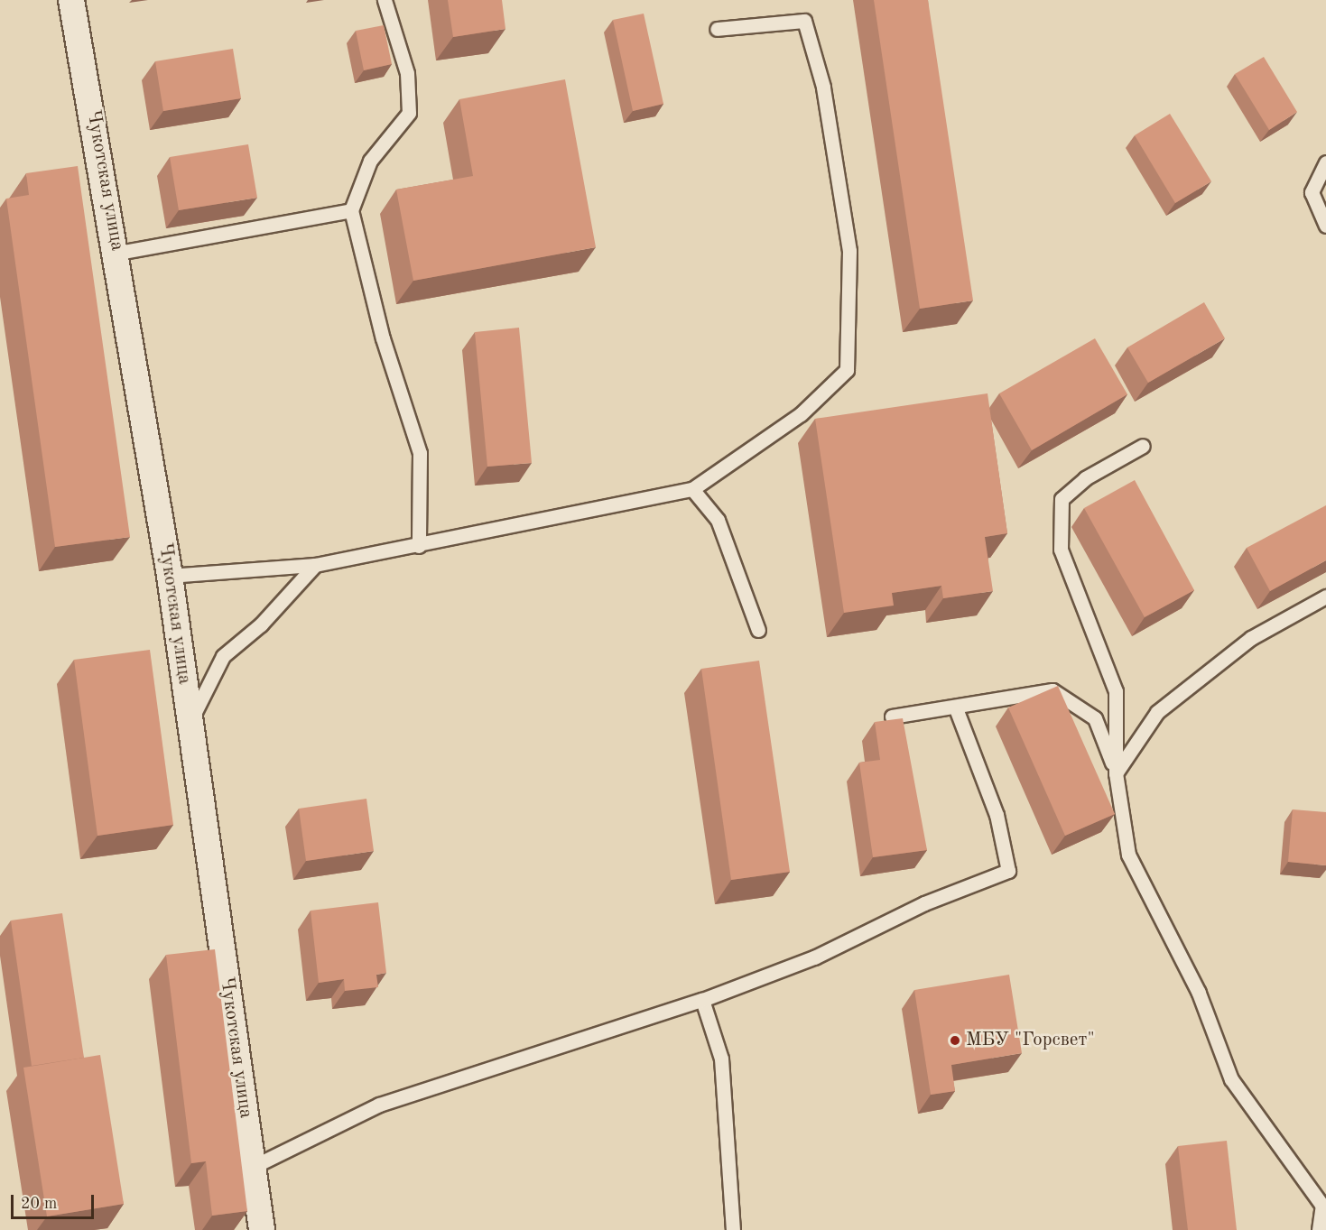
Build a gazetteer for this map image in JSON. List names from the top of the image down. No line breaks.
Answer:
{"streets":{"street":["Чукотская улица"]},"places":["МБУ \"Горсвет\""],"scale_bar":"20 m"}
